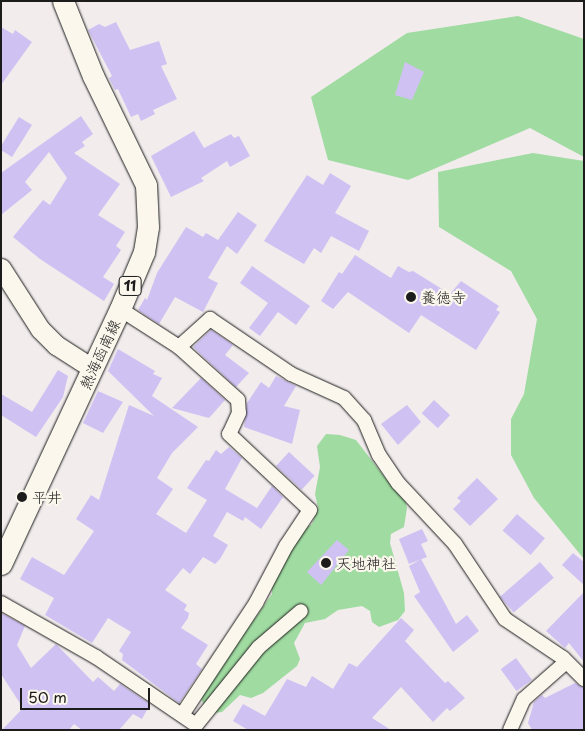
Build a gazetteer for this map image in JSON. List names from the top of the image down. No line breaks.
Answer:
{"streets":{"main road":["11","熱海函南線"]},"places":["養徳寺","平井","天地神社"],"scale_bar":"50 m"}
